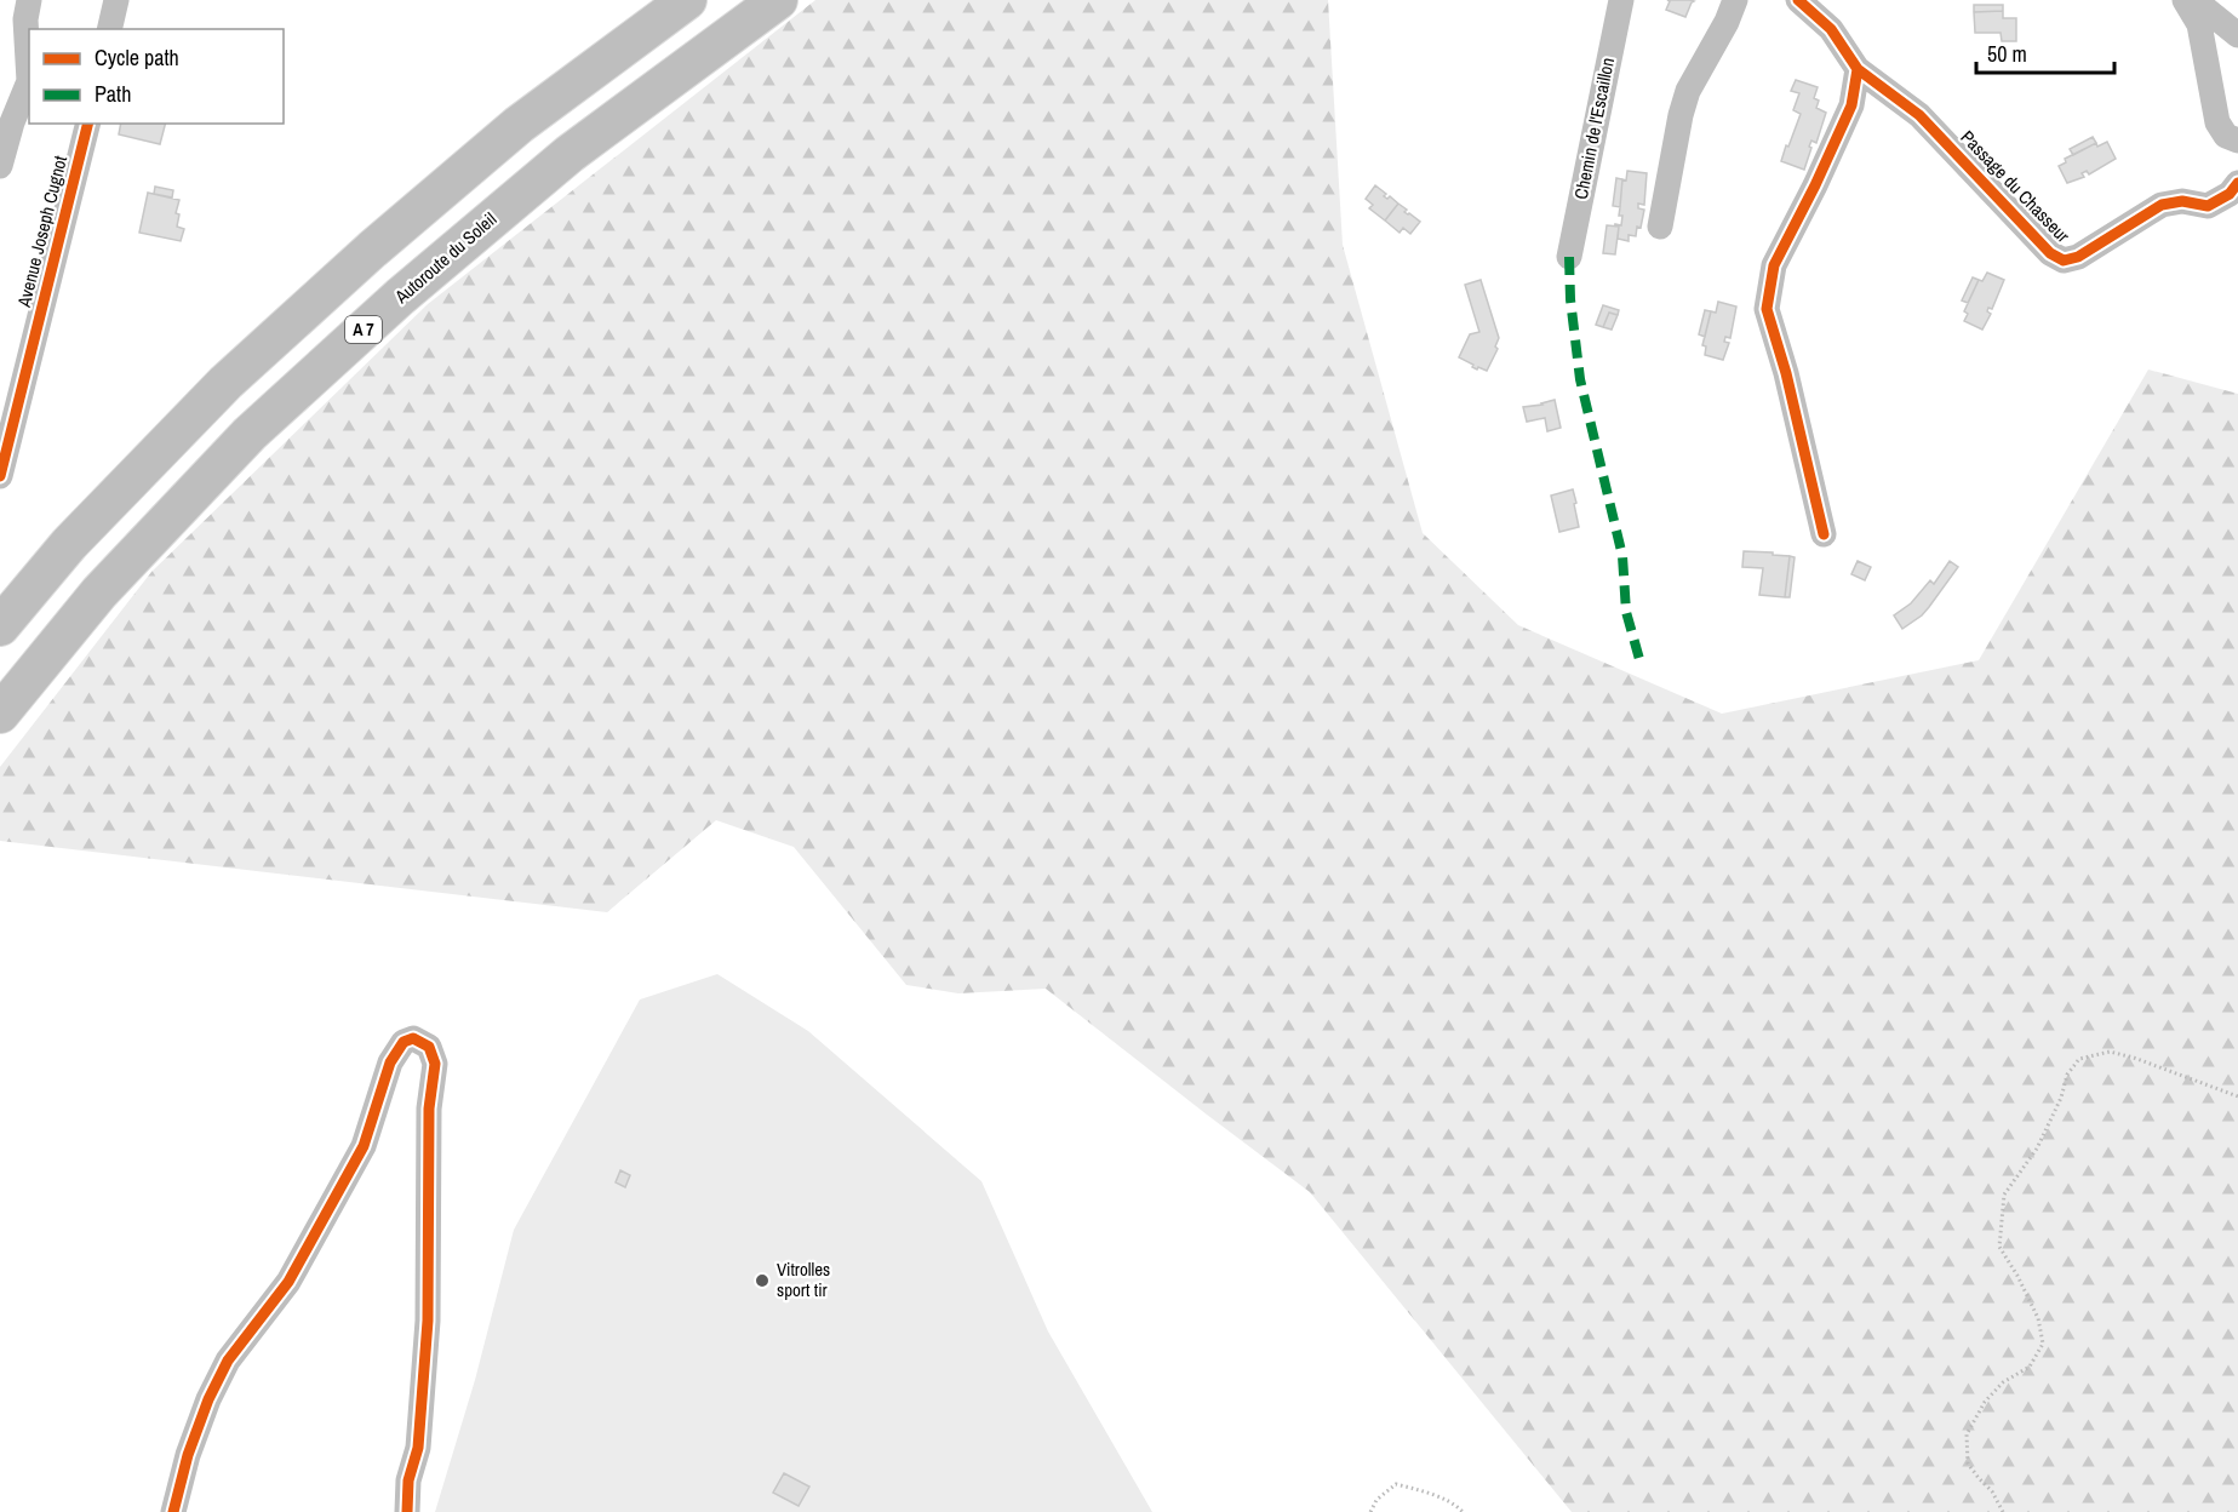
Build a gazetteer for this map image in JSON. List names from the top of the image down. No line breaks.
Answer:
{"streets":{"highway":["Autoroute du Soleil","A 7"],"street":["Chemin de l'Escaillon","Passage du Chasseur","Avenue Joseph Cugnot"]},"places":["Vitrolles sport tir"],"legend":["Cycle path","Path"],"scale_bar":"50 m"}
